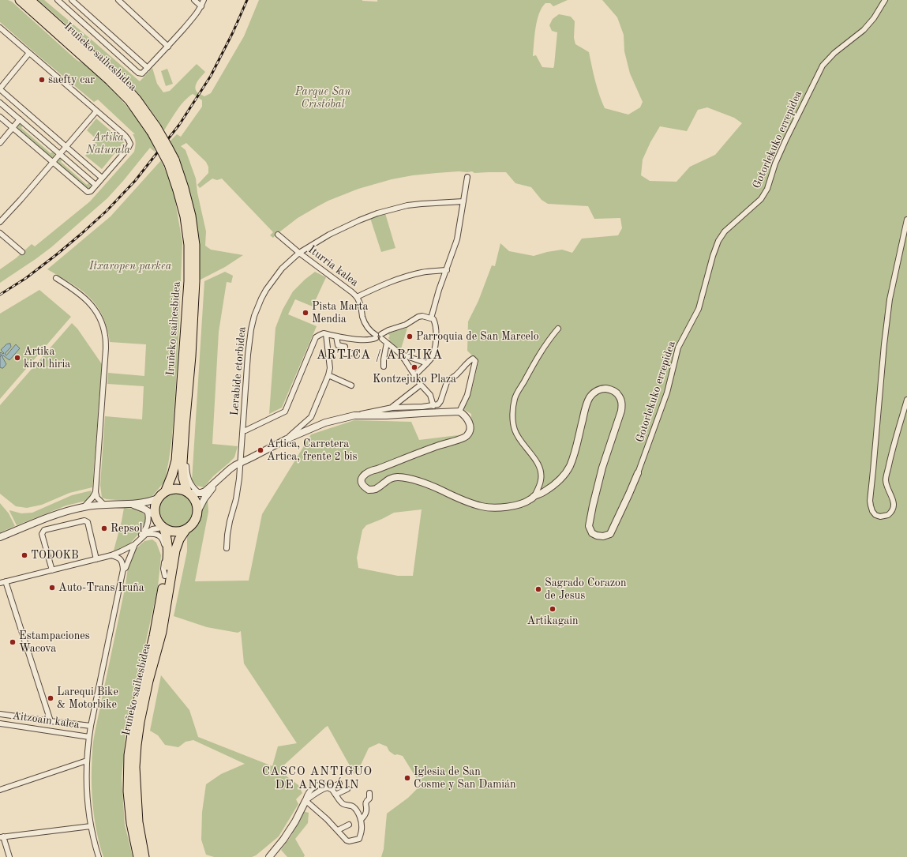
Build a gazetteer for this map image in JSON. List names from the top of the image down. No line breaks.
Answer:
{"streets":{"highway":["Iruñeko saihesbidea"],"street":["Gotorlekuko errepidea","Iturria kalea","Lerabide etorbidea","Aitzoain kalea"]},"crossings":[["Iturria kalea","Lerabide etorbidea"]],"districts":["ARTICA / ARTIKA","CASCO ANTIGUO DE ANSOÁIN"],"parks":["Parque San Cristóbal","Artika Naturala","Itxaropen parkea"],"places":["saefty car","Pista Marta Mendia","Parroquia de San Marcelo","Artika kirol hiria","Kontzejuko Plaza","Artica, Carretera Artica, frente 2 bis","Repsol","TODOKB","Auto-Trans Iruña","Sagrado Corazon de Jesus","Artikagain","Estampaciones Wacova","Larequi Bike & Motorbike","Iglesia de San Cosme y San Damián"]}
